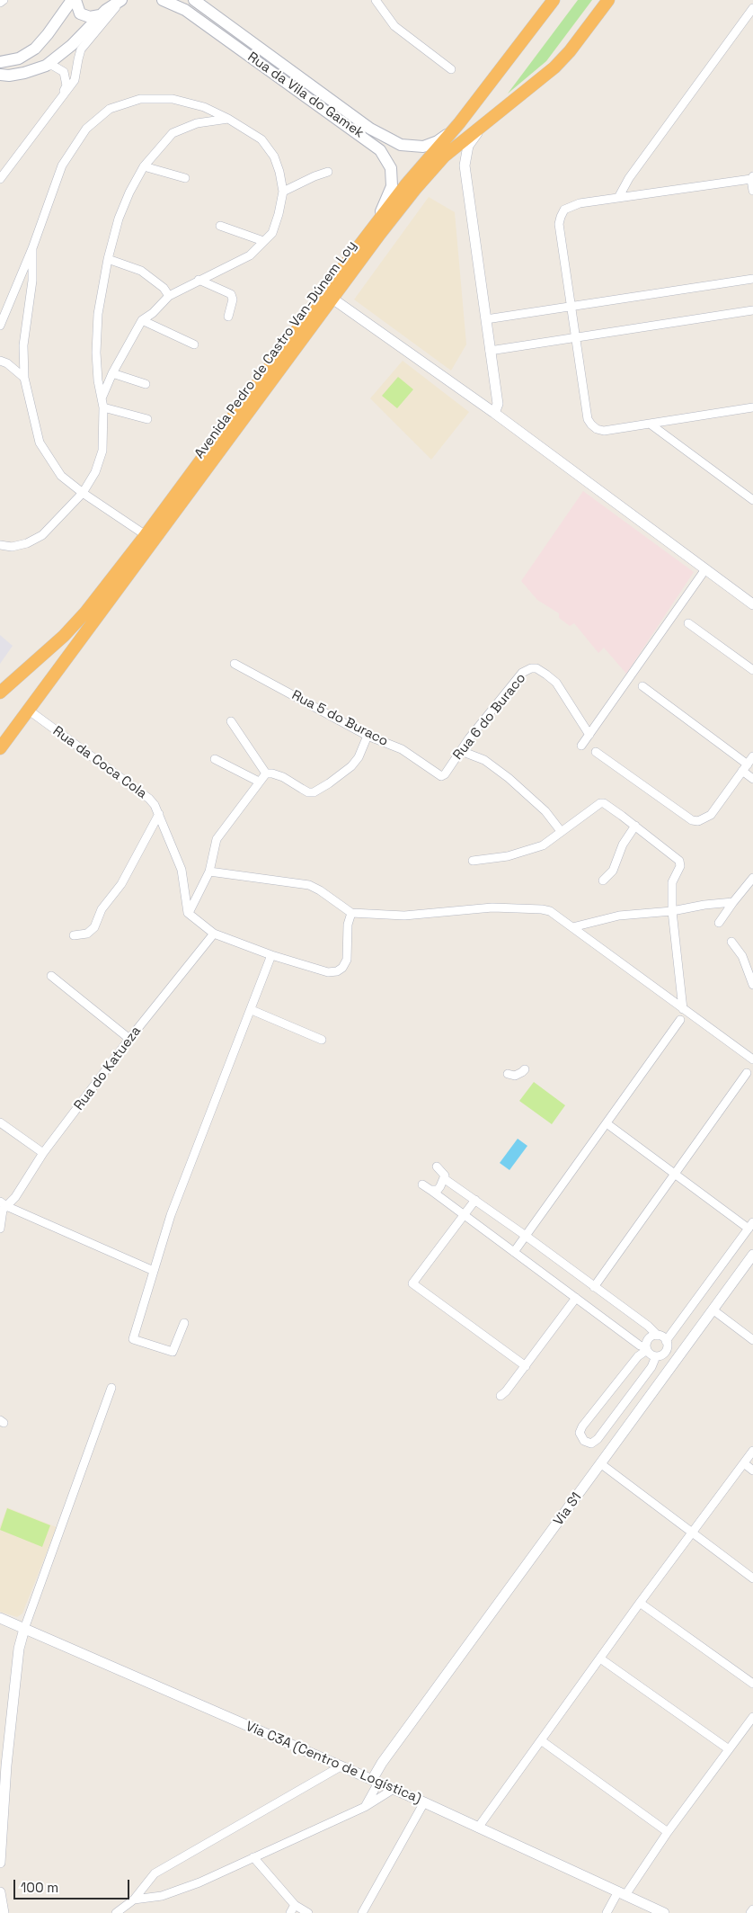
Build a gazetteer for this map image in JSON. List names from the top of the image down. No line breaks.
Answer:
{"streets":{"highway":["Avenida Pedro de Castro Van-Dúnem Loy"],"main road":["Rua da Vila do Gamek"],"street":["Rua 6 do Buraco","Rua 5 do Buraco","Rua da Coca Cola","Rua do Katueza","Via S1","Via C3A (Centro de Logística)"]},"crossings":[["Rua da Vila do Gamek","Avenida Pedro de Castro Van-Dúnem Loy"],["Avenida Pedro de Castro Van-Dúnem Loy","Rua da Coca Cola"],["Rua 6 do Buraco","Rua 5 do Buraco"],["Via S1","Via C3A (Centro de Logística)"]],"scale_bar":"100 m"}
